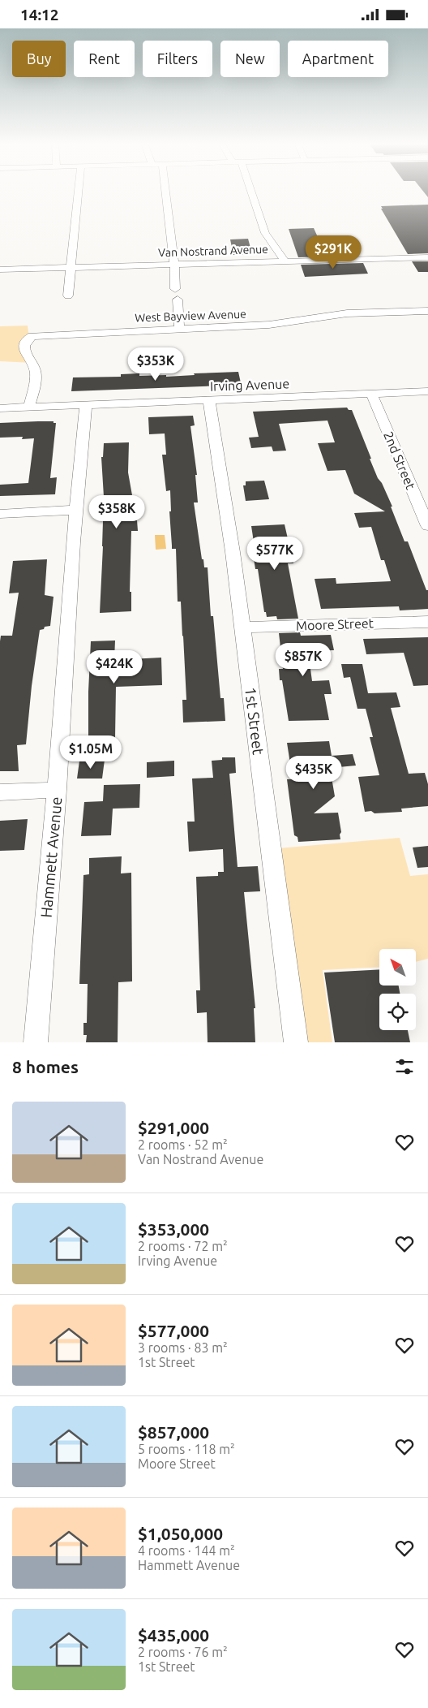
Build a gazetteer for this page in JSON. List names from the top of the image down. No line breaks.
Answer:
{"streets":{"street":["Van Nostrand Avenue","West Bayview Avenue","Irving Avenue","2nd Street","Moore Street","1st Street","Hammett Avenue"]},"crossings":[["West Bayview Avenue","Irving Avenue"],["Irving Avenue","2nd Street"],["Irving Avenue","1st Street"],["Irving Avenue","Hammett Avenue"],["Moore Street","1st Street"]],"north":"top left","page":{"status":"14:12","chip":["Buy","Rent","Filters","New","Apartment"],"price":["$291K","$353K","$358K","$577K","$857K","$424K","$1.05M","$435K"],"heading":"8 homes","list":[{"name":"$291,000","note":"2 rooms · 52 m² · Van Nostrand Avenue"},{"name":"$353,000","note":"2 rooms · 72 m² · Irving Avenue"},{"name":"$577,000","note":"3 rooms · 83 m² · 1st Street"},{"name":"$857,000","note":"5 rooms · 118 m² · Moore Street"},{"name":"$1,050,000","note":"4 rooms · 144 m² · Hammett Avenue"},{"name":"$435,000","note":"2 rooms · 76 m² · 1st Street"}]}}
